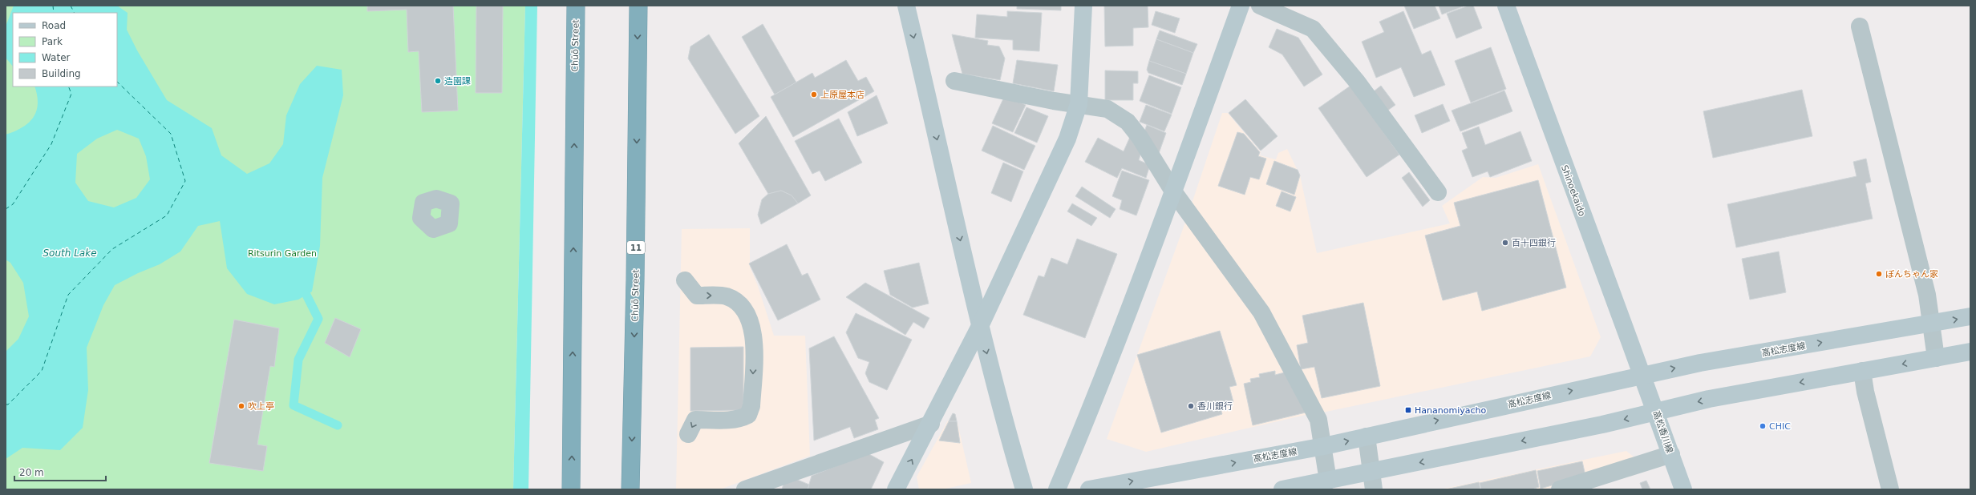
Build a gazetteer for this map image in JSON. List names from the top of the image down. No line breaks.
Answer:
{"streets":{"highway":["Chūō Street","11"],"main road":["Shinoekaido","高松志度線","高松香川線"]},"crossings":[["Shinoekaido","高松志度線"],["Shinoekaido","高松香川線"],["高松志度線","高松香川線"]],"water":["South Lake"],"parks":["Ritsurin Garden"],"places":{"other":["造園課","上原屋本店","百十四銀行","ぽんちゃん家","吹上亭","香川銀行","CHIC"],"transit":["Hananomiyacho"]},"legend":["Road","Park","Water","Building"],"scale_bar":"20 m"}
